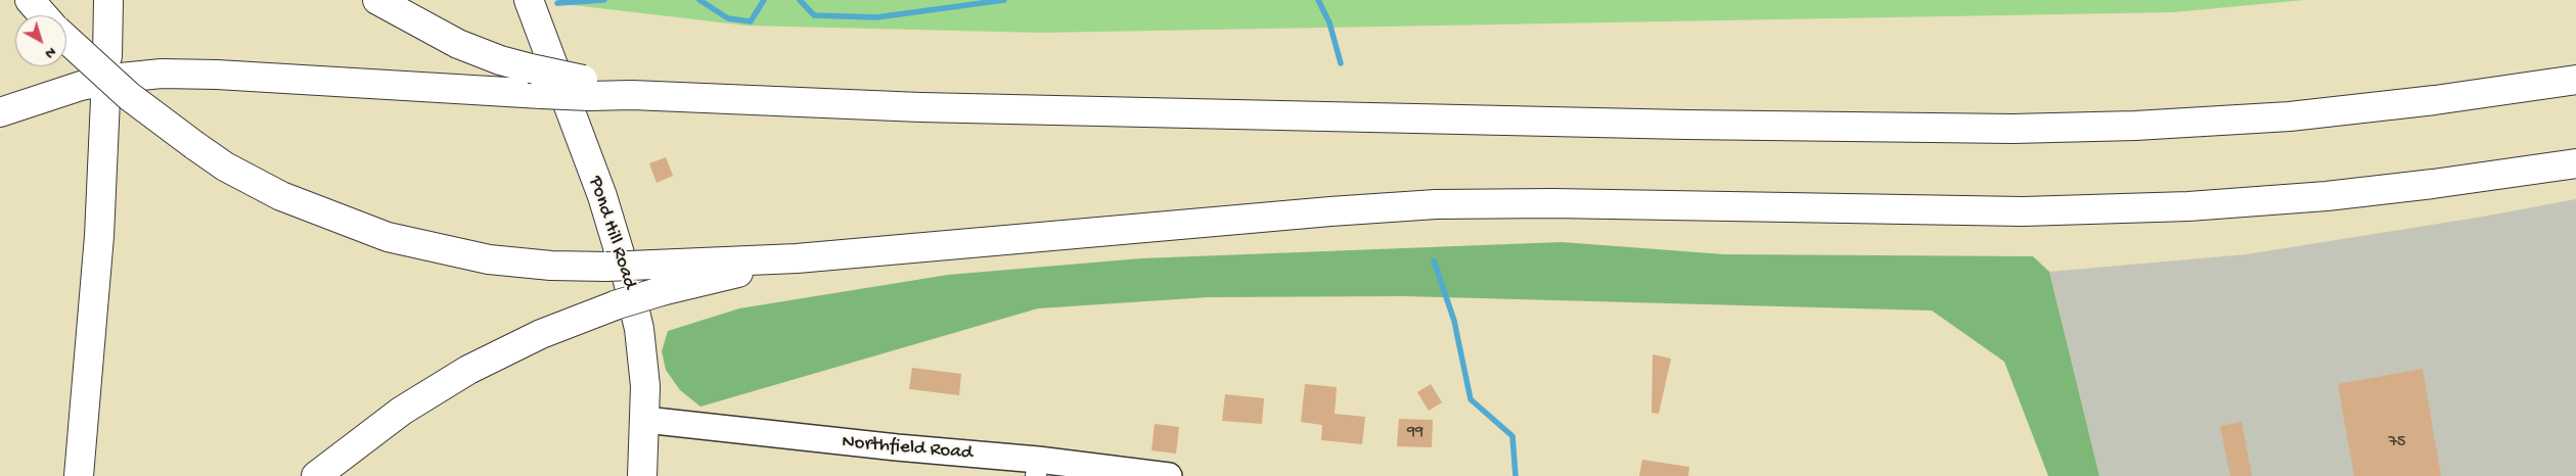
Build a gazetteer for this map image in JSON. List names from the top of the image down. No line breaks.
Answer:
{"streets":{"main road":["Pond Hill Road"],"street":["Northfield Road"]},"crossings":[["Pond Hill Road","Northfield Road"]],"house_numbers":["99","75"],"north":"bottom right"}
